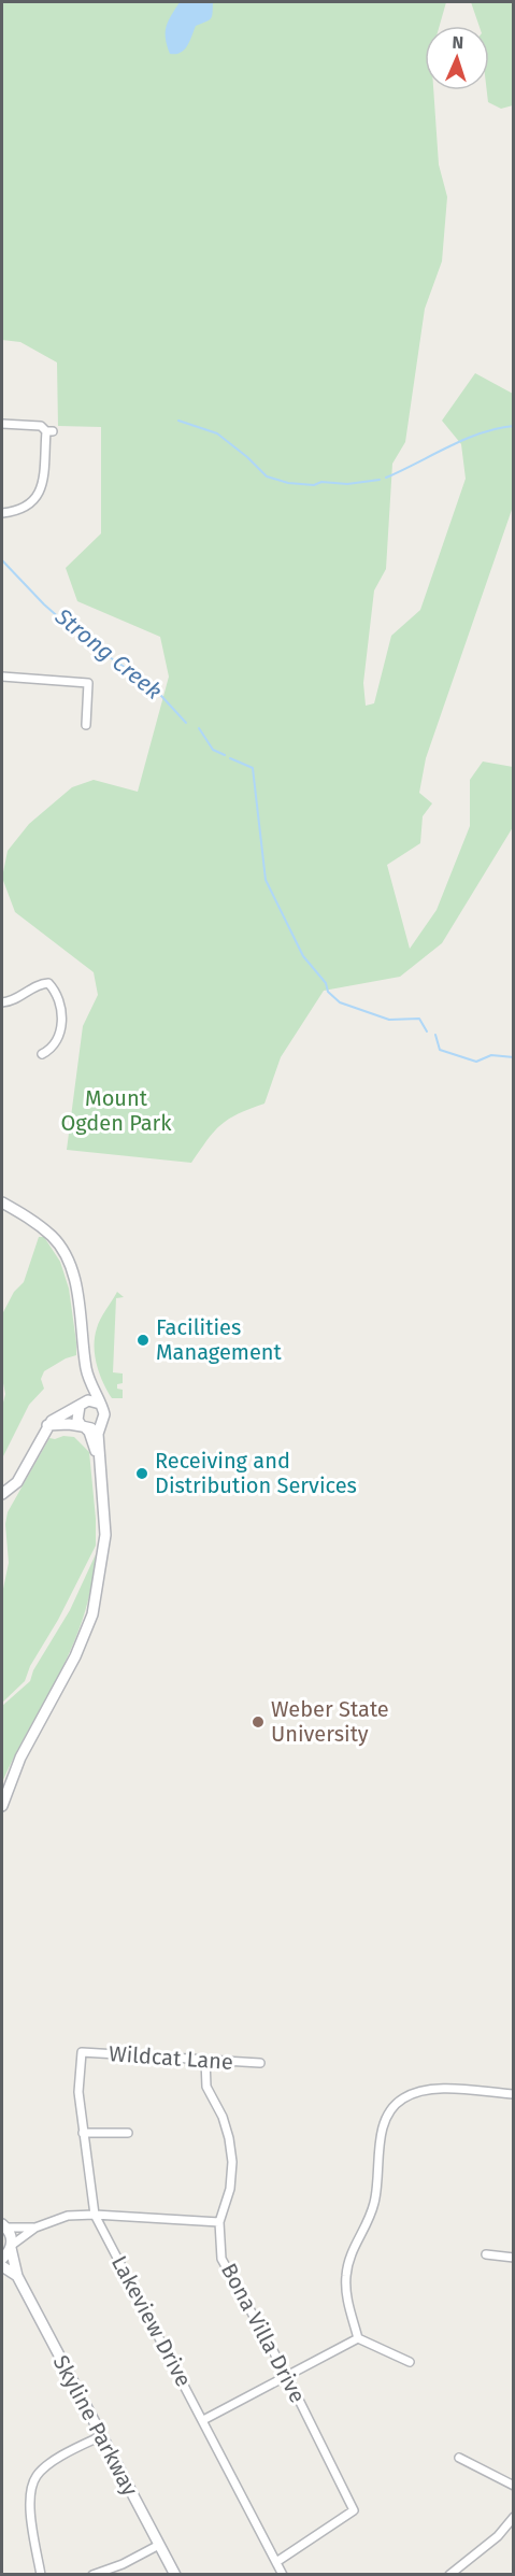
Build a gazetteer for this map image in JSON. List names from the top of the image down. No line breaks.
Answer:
{"streets":{"street":["Wildcat Lane","Lakeview Drive","Bona Villa Drive","Skyline Parkway"]},"crossings":[["Wildcat Lane","Lakeview Drive"],["Wildcat Lane","Bona Villa Drive"],["Lakeview Drive","Bona Villa Drive"]],"water":["Strong Creek"],"parks":["Mount Ogden Park"],"places":["Facilities Management","Receiving and Distribution Services","Weber State University"],"north":"top"}
